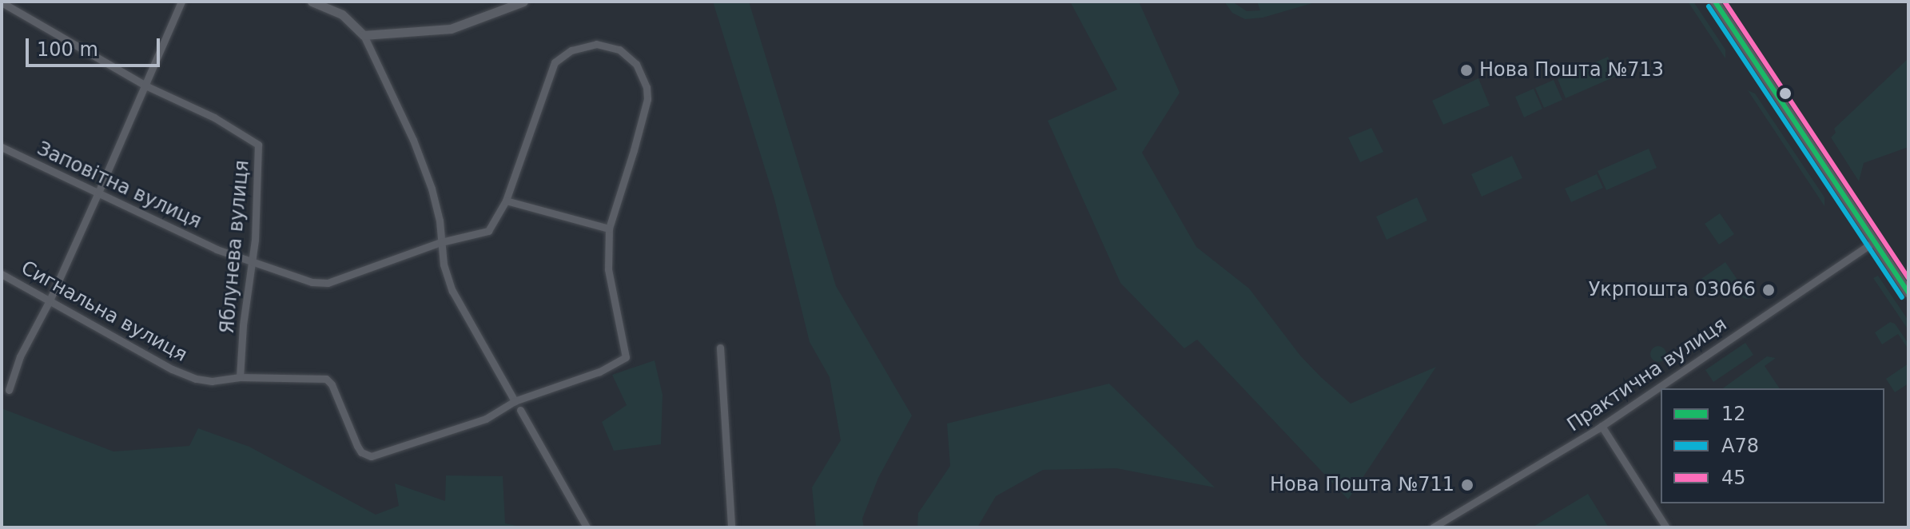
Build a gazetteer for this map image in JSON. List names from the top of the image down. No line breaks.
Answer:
{"streets":{"street":["Заповітна вулиця","Яблунева вулиця","Сигнальна вулиця","Практична вулиця"]},"crossings":[["Заповітна вулиця","Яблунева вулиця"],["Заповітна вулиця","Сигнальна вулиця"],["Яблунева вулиця","Сигнальна вулиця"]],"places":["Нова Пошта №713","Укрпошта 03066","Нова Пошта №711"],"lines":["transit line 12","transit line 45","transit line А78"],"legend":["12","А78","45"],"scale_bar":"100 m"}
